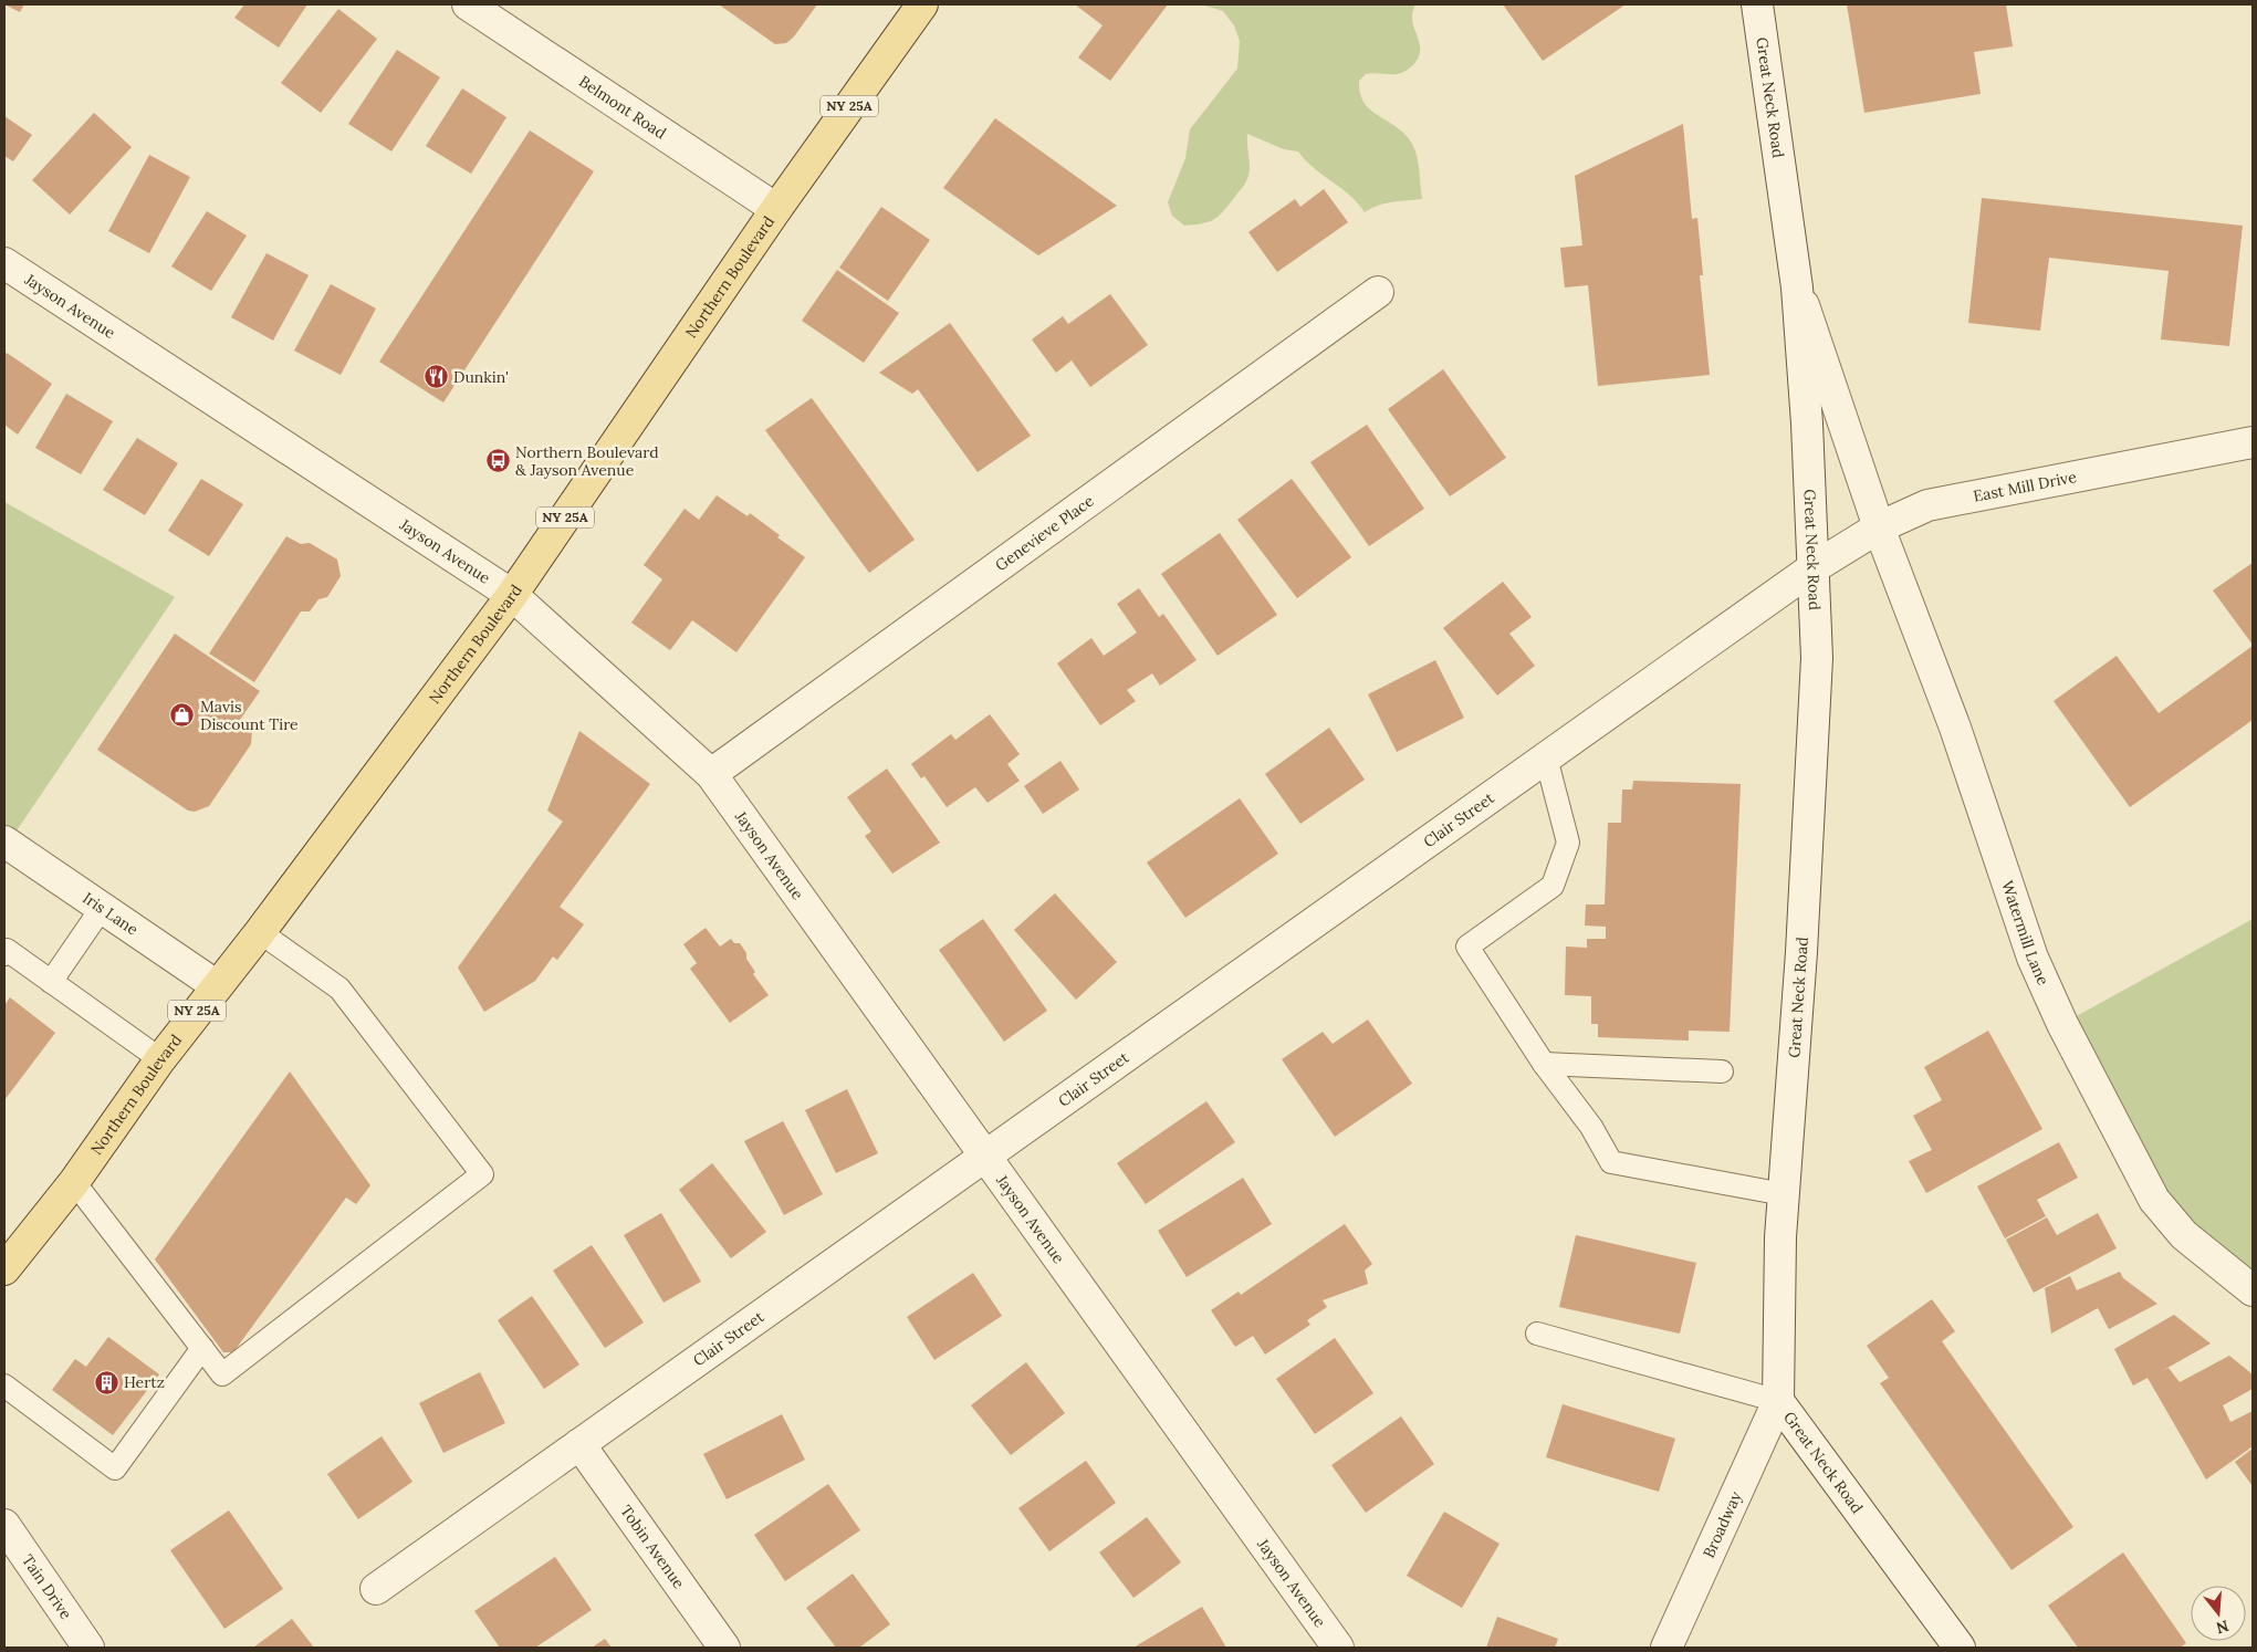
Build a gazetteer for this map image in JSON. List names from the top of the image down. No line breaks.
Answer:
{"streets":{"main road":["NY 25A","Northern Boulevard"],"street":["Great Neck Road","Belmont Road","Jayson Avenue","East Mill Drive","Genevieve Place","Clair Street","Iris Lane","Watermill Lane","Broadway","Tobin Avenue","Tain Drive"]},"crossings":[["Great Neck Road","East Mill Drive"],["Great Neck Road","Clair Street"],["Great Neck Road","Watermill Lane"],["Great Neck Road","Broadway"],["Belmont Road","Northern Boulevard"],["Northern Boulevard","Jayson Avenue"],["Northern Boulevard","Iris Lane"],["Jayson Avenue","Genevieve Place"],["Jayson Avenue","Clair Street"],["East Mill Drive","Clair Street"],["East Mill Drive","Watermill Lane"],["Clair Street","Tobin Avenue"]],"places":{"restaurant":["Dunkin'"],"bus stop":["Northern Boulevard & Jayson Avenue"],"shop":["Mavis Discount Tire"],"building":["Hertz"]},"north":"bottom"}
